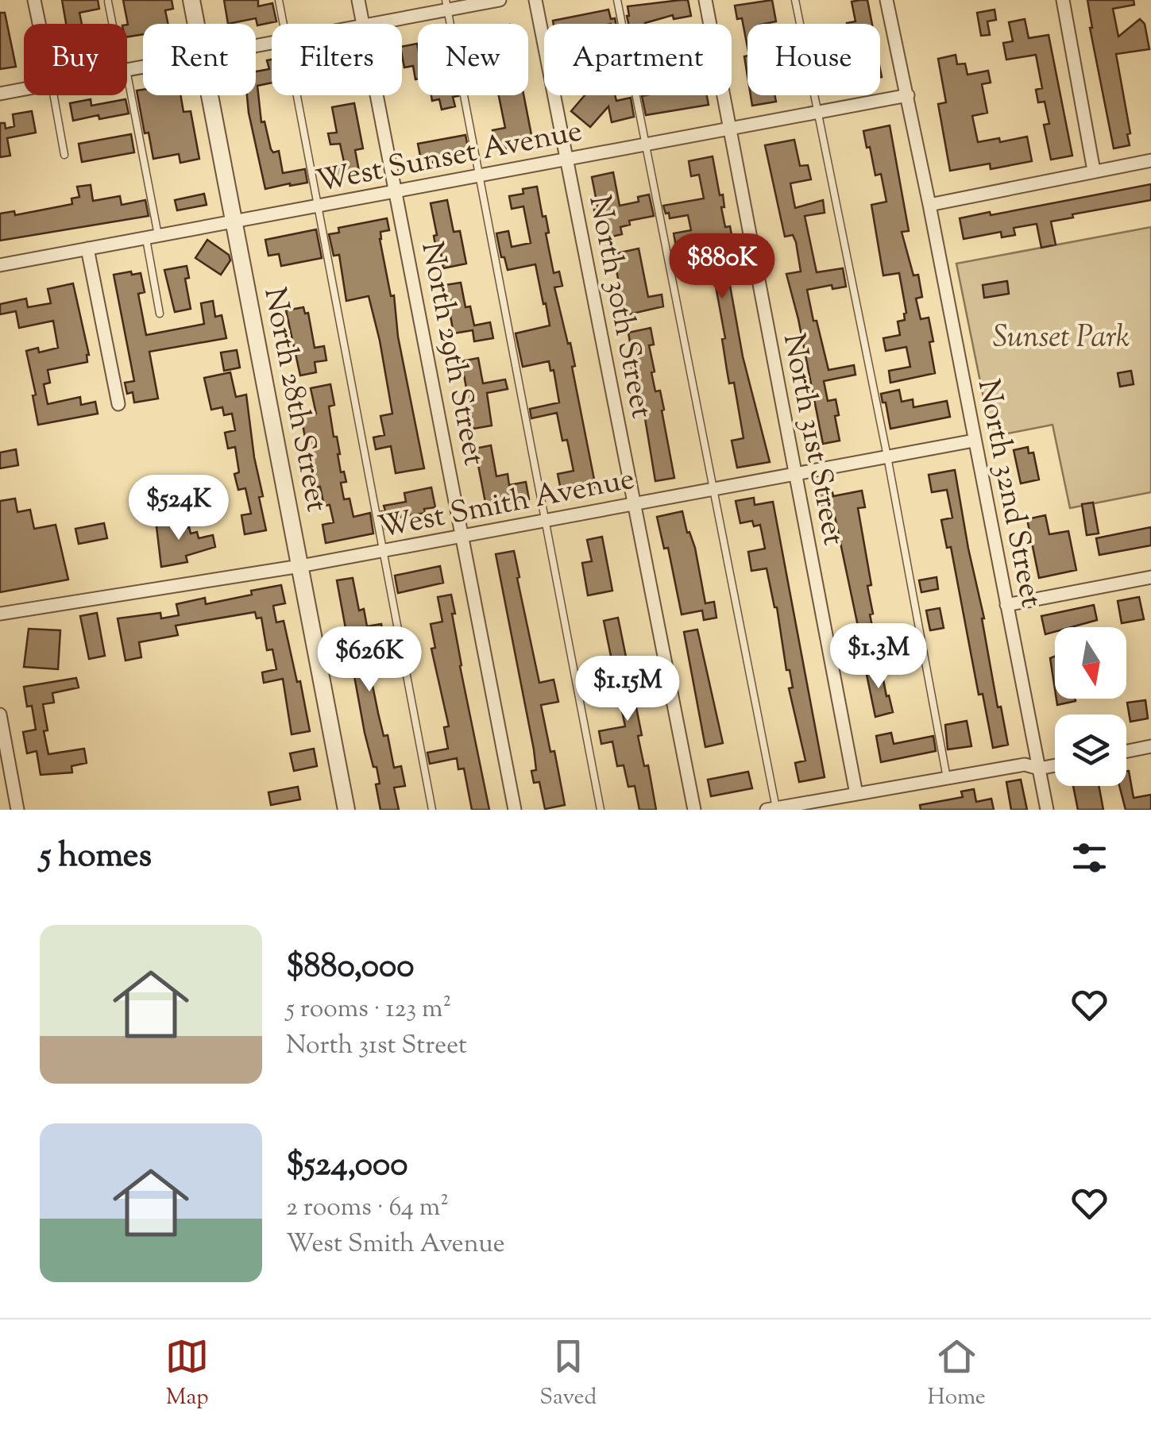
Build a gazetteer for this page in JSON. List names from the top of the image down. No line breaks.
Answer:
{"streets":{"street":["West Sunset Avenue","North 30th Street","North 29th Street","North 28th Street","North 31st Street","North 32nd Street","West Smith Avenue"]},"crossings":[["West Sunset Avenue","North 30th Street"],["West Sunset Avenue","North 29th Street"],["West Sunset Avenue","North 28th Street"],["West Sunset Avenue","North 31st Street"],["West Sunset Avenue","North 32nd Street"],["North 30th Street","West Smith Avenue"],["North 29th Street","West Smith Avenue"],["North 28th Street","West Smith Avenue"],["North 31st Street","West Smith Avenue"],["North 32nd Street","West Smith Avenue"]],"parks":["Sunset Park"],"north":"bottom","page":{"chip":["Buy","Rent","Filters","New","Apartment","House"],"price":["$880K","$524K","$1.3M","$626K","$1.15M"],"heading":"5 homes","list":[{"name":"$880,000","note":"5 rooms · 123 m² · North 31st Street"},{"name":"$524,000","note":"2 rooms · 64 m² · West Smith Avenue"}],"tabs":["Map","Saved","Home"]}}
